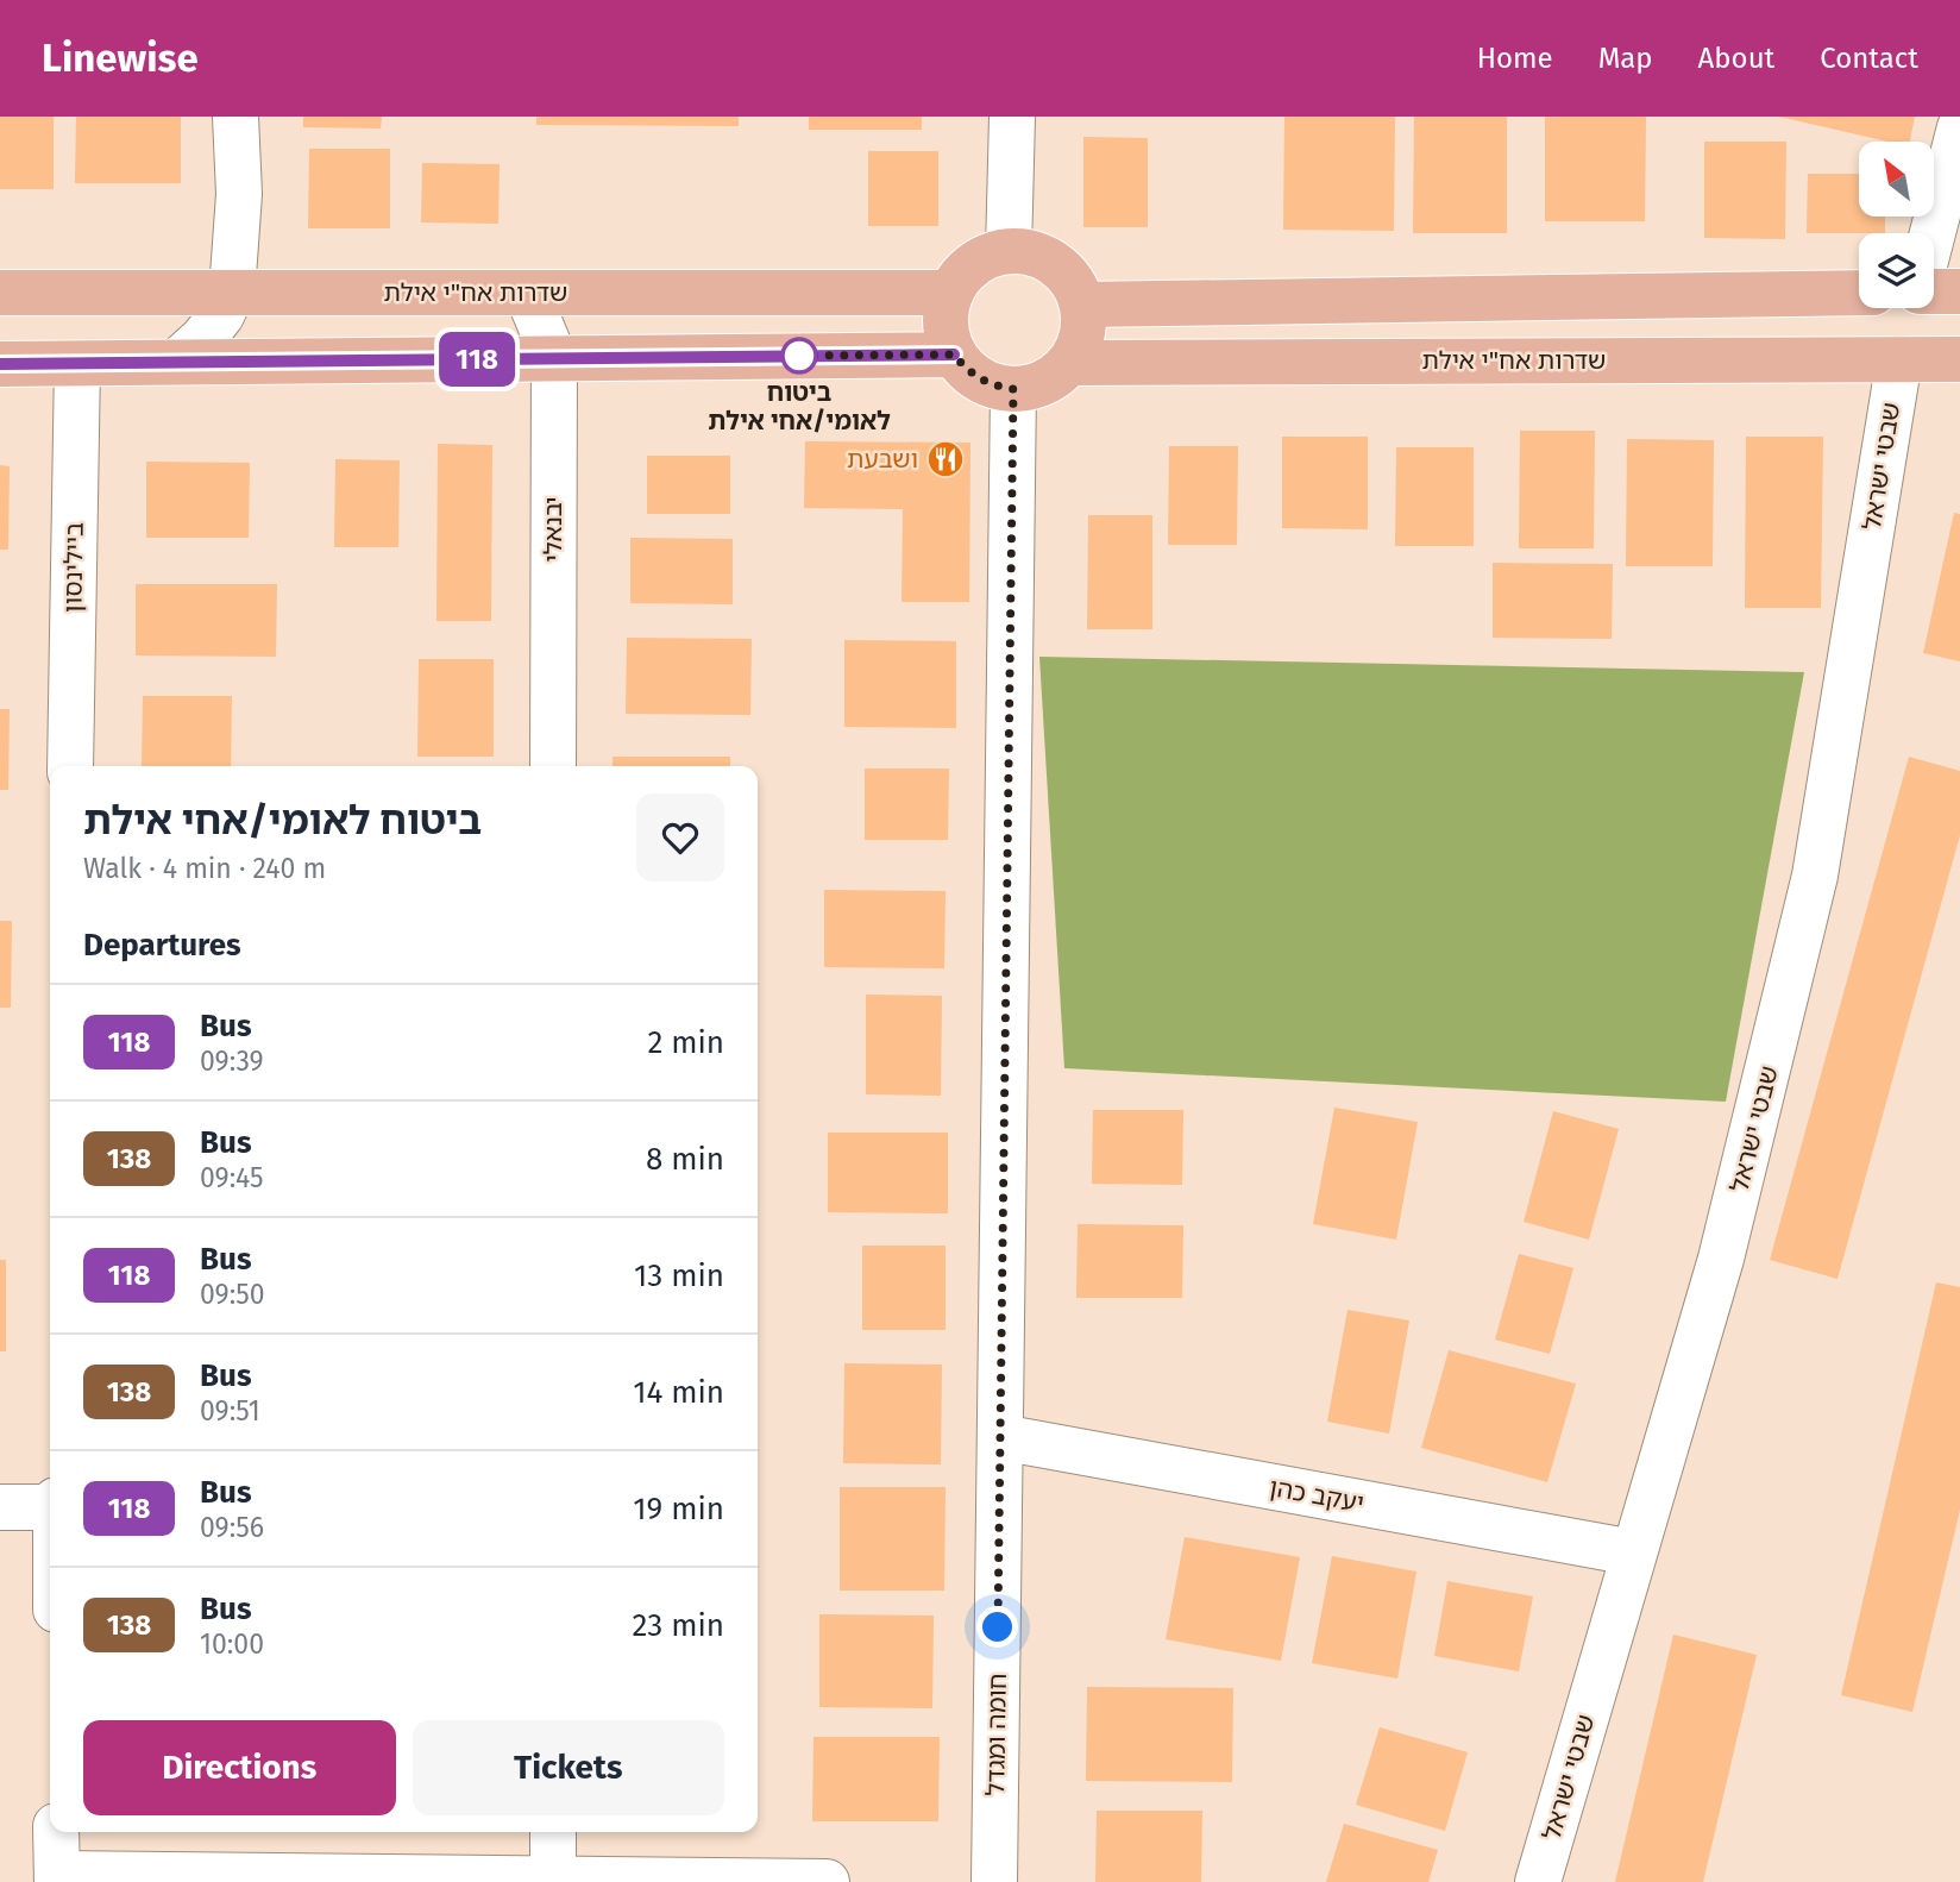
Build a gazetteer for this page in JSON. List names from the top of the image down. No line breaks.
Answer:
{"streets":{"main road":["שדרות אח\"י אילת"],"street":["שבטי ישראל","יבנאלי","ביילינסון","יעקב כהן","חומה ומגדל"]},"crossings":[["שדרות אח\"י אילת","שבטי ישראל"],["שדרות אח\"י אילת","יבנאלי"],["שדרות אח\"י אילת","חומה ומגדל"],["שבטי ישראל","יעקב כהן"],["יעקב כהן","חומה ומגדל"]],"places":{"other":["ביטוח לאומי/אחי אילת"],"restaurant":["ושבעת"]},"lines":["bus line 118"],"north":"top left","page":{"header":"Linewise","nav":["Home","Map","About","Contact"],"on_map":"118","heading":[["ביטוח לאומי/אחי אילת","Walk · 4 min · 240 m"],"Departures"],"list":[{"mark":"118","name":"Bus","note":"09:39","value":"2 min"},{"mark":"138","name":"Bus","note":"09:45","value":"8 min"},{"mark":"118","name":"Bus","note":"09:50","value":"13 min"},{"mark":"138","name":"Bus","note":"09:51","value":"14 min"},{"mark":"118","name":"Bus","note":"09:56","value":"19 min"},{"mark":"138","name":"Bus","note":"10:00","value":"23 min"}],"buttons":["Directions","Tickets"]}}
